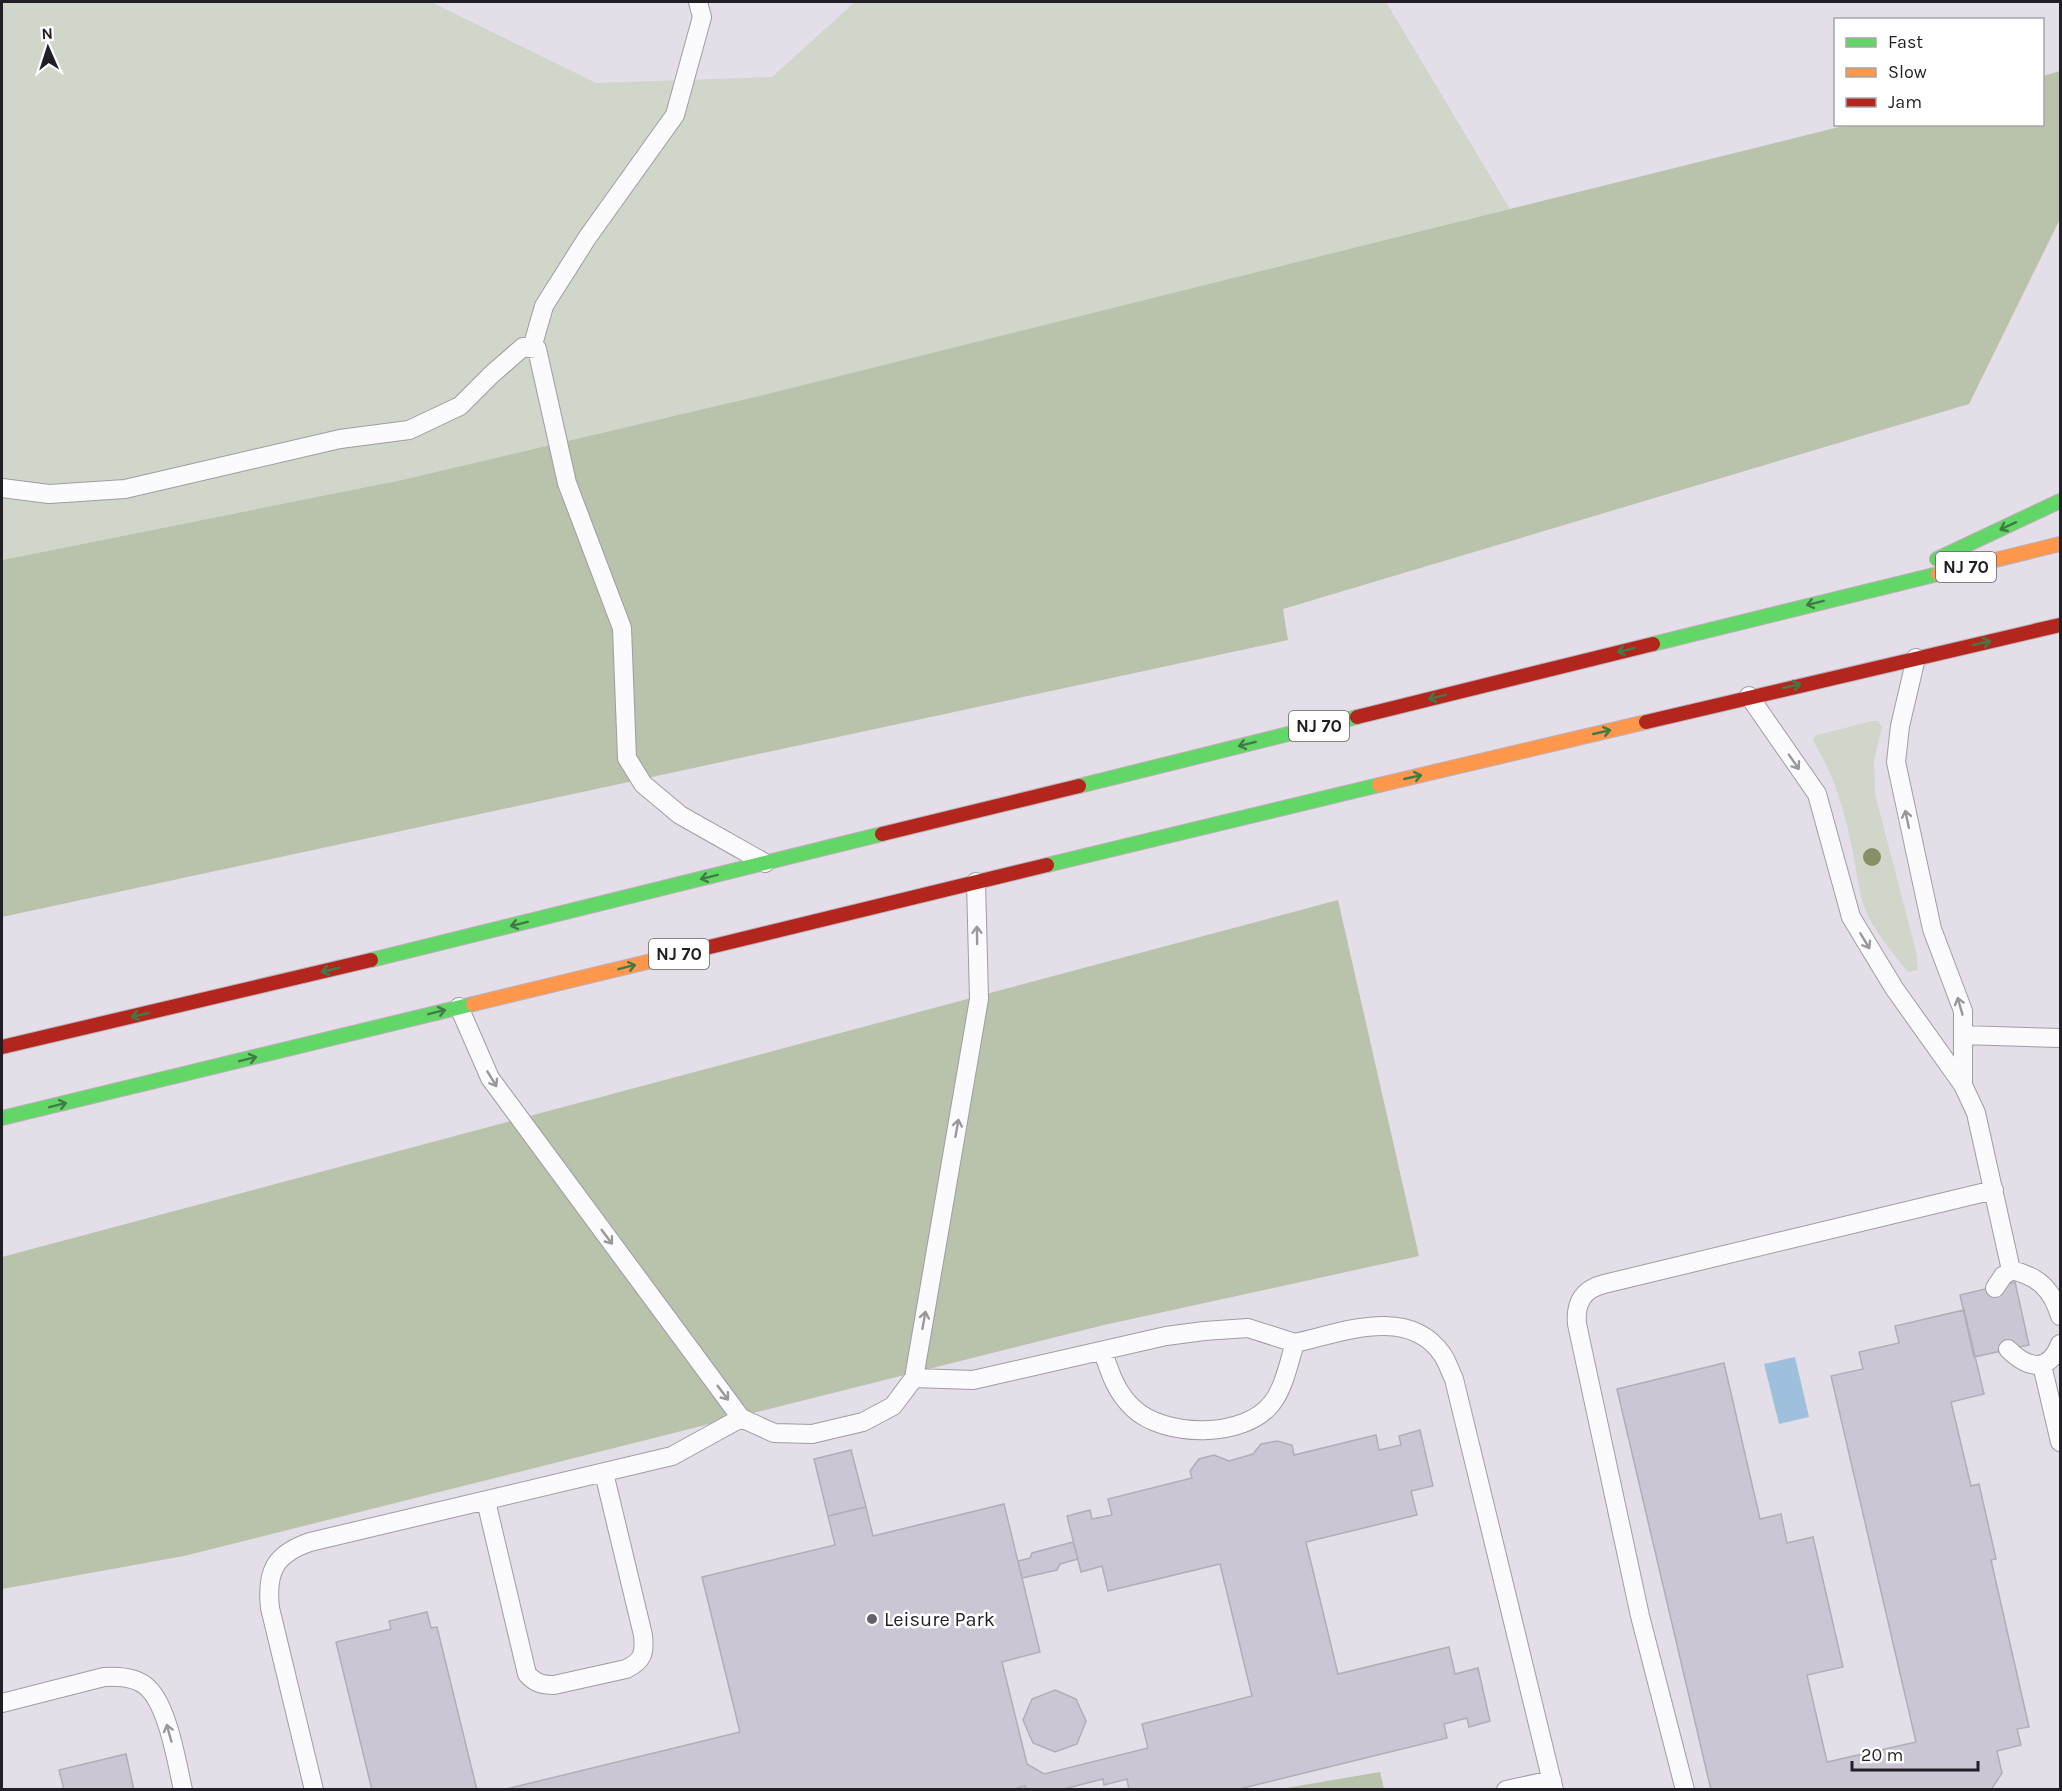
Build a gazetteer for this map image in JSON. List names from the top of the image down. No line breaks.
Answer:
{"streets":{"highway":["NJ 70"]},"places":["Leisure Park"],"legend":["Fast","Slow","Jam"],"scale_bar":"20 m","north":"top"}
